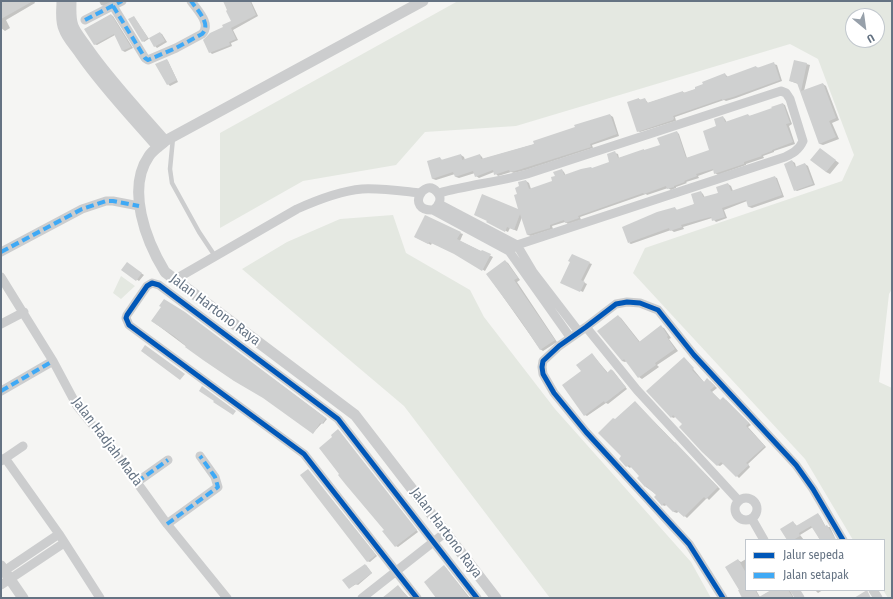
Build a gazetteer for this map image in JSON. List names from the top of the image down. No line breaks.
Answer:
{"streets":{"street":["Jalan Hartono Raya","Jalan Hadjah Mada"]},"legend":["Jalur sepeda","Jalan setapak"],"north":"bottom right"}
